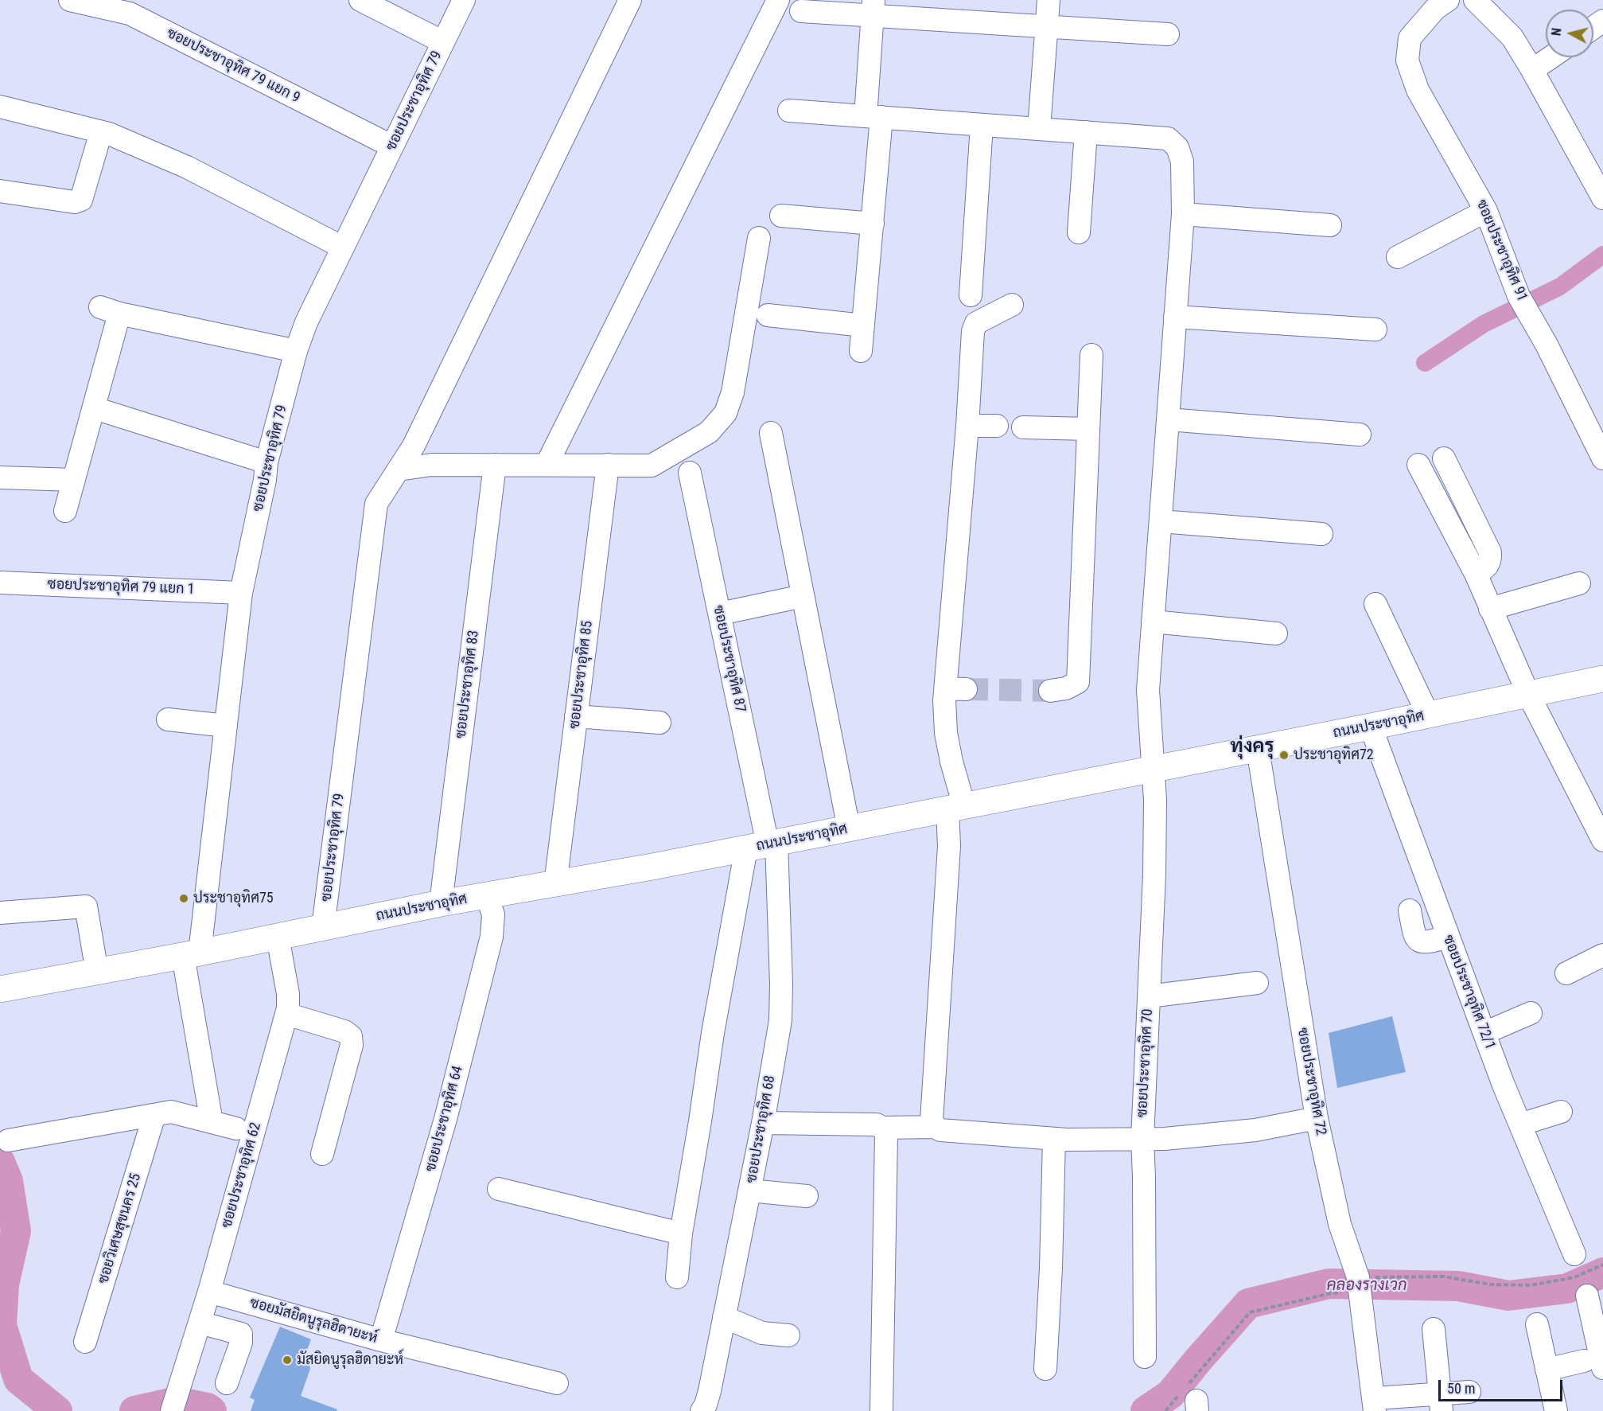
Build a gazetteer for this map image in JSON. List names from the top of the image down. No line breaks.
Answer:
{"streets":{"main road":["ถนนประชาอุทิศ"],"street":["ซอยประชาอุทิศ 79 แยก 9","ซอยประชาอุทิศ 79","ซอยประชาอุทิศ 91","ซอยประชาอุทิศ 79 แยก 1","ซอยประชาอุทิศ 87","ซอยประชาอุทิศ 85","ซอยประชาอุทิศ 83","ซอยประชาอุทิศ 72/1","ซอยประชาอุทิศ 70","ซอยประชาอุทิศ 72","ซอยประชาอุทิศ 64","ซอยประชาอุทิศ 68","ซอยประชาอุทิศ 62","ซอยวิเศษสุขนคร 25","ซอยมัสยิดนูรุลฮิดายะห์"]},"crossings":[["ซอยประชาอุทิศ 79 แยก 9","ซอยประชาอุทิศ 79"],["ซอยประชาอุทิศ 79","ซอยประชาอุทิศ 79 แยก 1"],["ซอยประชาอุทิศ 79","ถนนประชาอุทิศ"],["ซอยประชาอุทิศ 87","ถนนประชาอุทิศ"],["ซอยประชาอุทิศ 87","ซอยประชาอุทิศ 68"],["ซอยประชาอุทิศ 85","ถนนประชาอุทิศ"],["ซอยประชาอุทิศ 83","ถนนประชาอุทิศ"],["ถนนประชาอุทิศ","ซอยประชาอุทิศ 72/1"],["ถนนประชาอุทิศ","ซอยประชาอุทิศ 70"],["ถนนประชาอุทิศ","ซอยประชาอุทิศ 72"],["ถนนประชาอุทิศ","ซอยประชาอุทิศ 64"],["ถนนประชาอุทิศ","ซอยประชาอุทิศ 68"],["ถนนประชาอุทิศ","ซอยประชาอุทิศ 62"],["ซอยประชาอุทิศ 64","ซอยมัสยิดนูรุลฮิดายะห์"],["ซอยประชาอุทิศ 62","ซอยมัสยิดนูรุลฮิดายะห์"]],"districts":["ทุ่งครุ"],"water":["คลองรางเวก"],"places":["ประชาอุทิศ72","ประชาอุทิศ75","มัสยิดนูรุลฮิดายะห์"],"scale_bar":"50 m","north":"left"}
